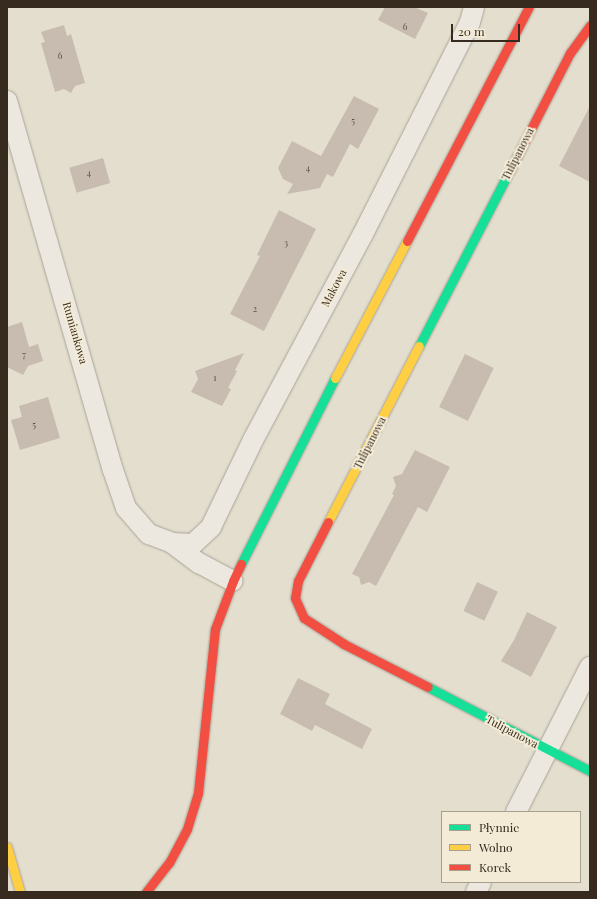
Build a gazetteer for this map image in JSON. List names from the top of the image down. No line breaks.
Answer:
{"streets":{"street":["Tulipanowa","Makowa","Rumiankowa"]},"crossings":[["Makowa","Rumiankowa"]],"house_numbers":["6","6","5","4","4","3","2","7","1","5"],"legend":["Płynnie","Wolno","Korek"],"scale_bar":"20 m"}
